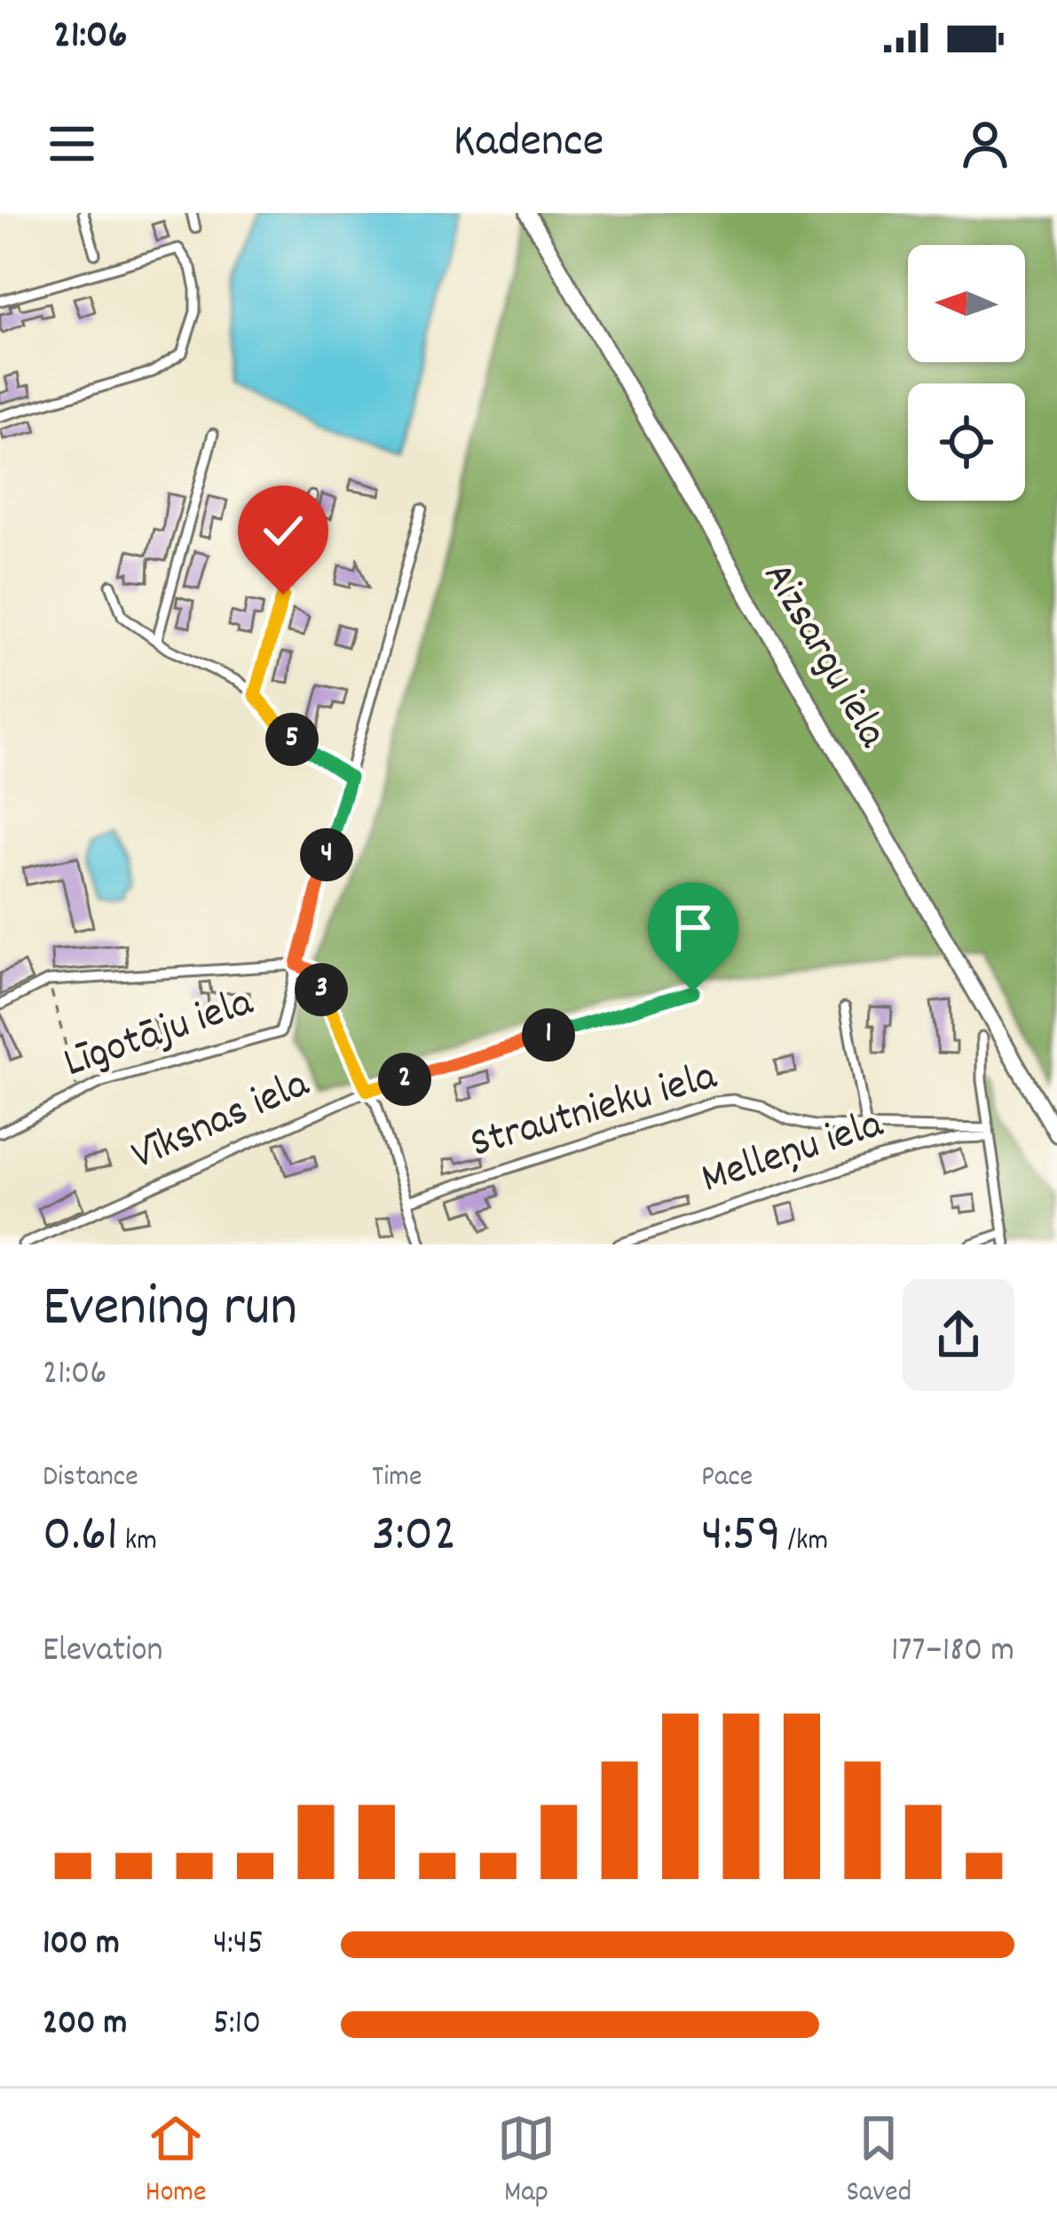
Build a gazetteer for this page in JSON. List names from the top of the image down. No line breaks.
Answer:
{"streets":{"highway":["Aizsargu iela"],"street":["Līgotāju iela","Strautnieku iela","Vīksnas iela","Melleņu iela"]},"crossings":[["Strautnieku iela","Melleņu iela"]],"north":"left","page":{"status":"21:06","header":"Kadence","pins":["5","4","3","1","2"],"heading":["Evening run","21:06"],"stats":[["Distance","0.61 km"],["Time","3:02"],["Pace","4:59 /km"]],"chart":["Elevation","177–180 m"],"list":[{"name":"100 m","note":"4:45"},{"name":"200 m","note":"5:10"}],"tabs":["Home","Map","Saved"]}}
